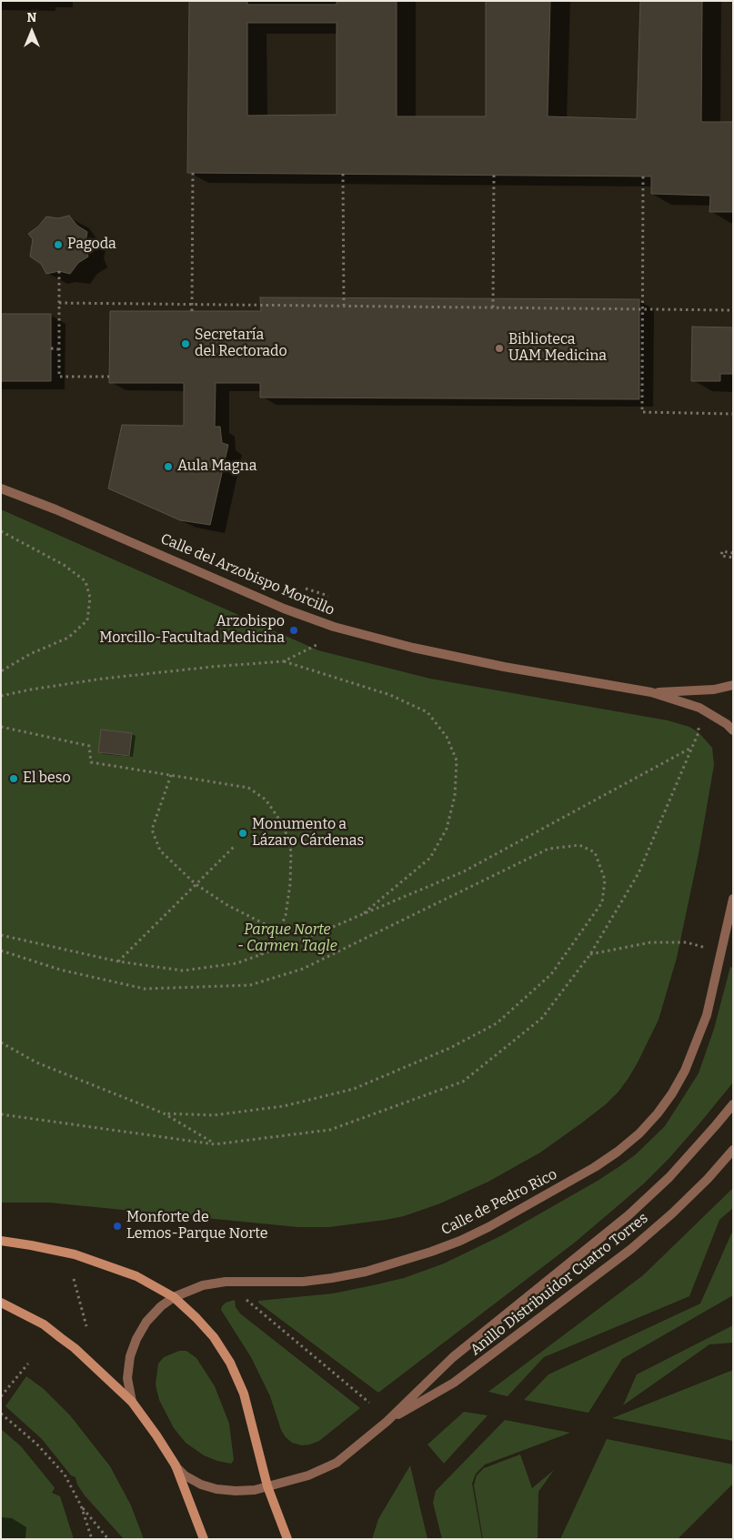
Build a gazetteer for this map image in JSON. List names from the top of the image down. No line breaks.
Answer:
{"streets":{"street":["Calle del Arzobispo Morcillo","Calle de Pedro Rico","Anillo Distribuidor Cuatro Torres"]},"parks":["Parque Norte - Carmen Tagle"],"places":["Pagoda","Secretaría del Rectorado","Biblioteca UAM Medicina","Aula Magna","Arzobispo Morcillo-Facultad Medicina","El beso","Monumento a Lázaro Cárdenas","Monforte de Lemos-Parque Norte"],"north":"top"}
